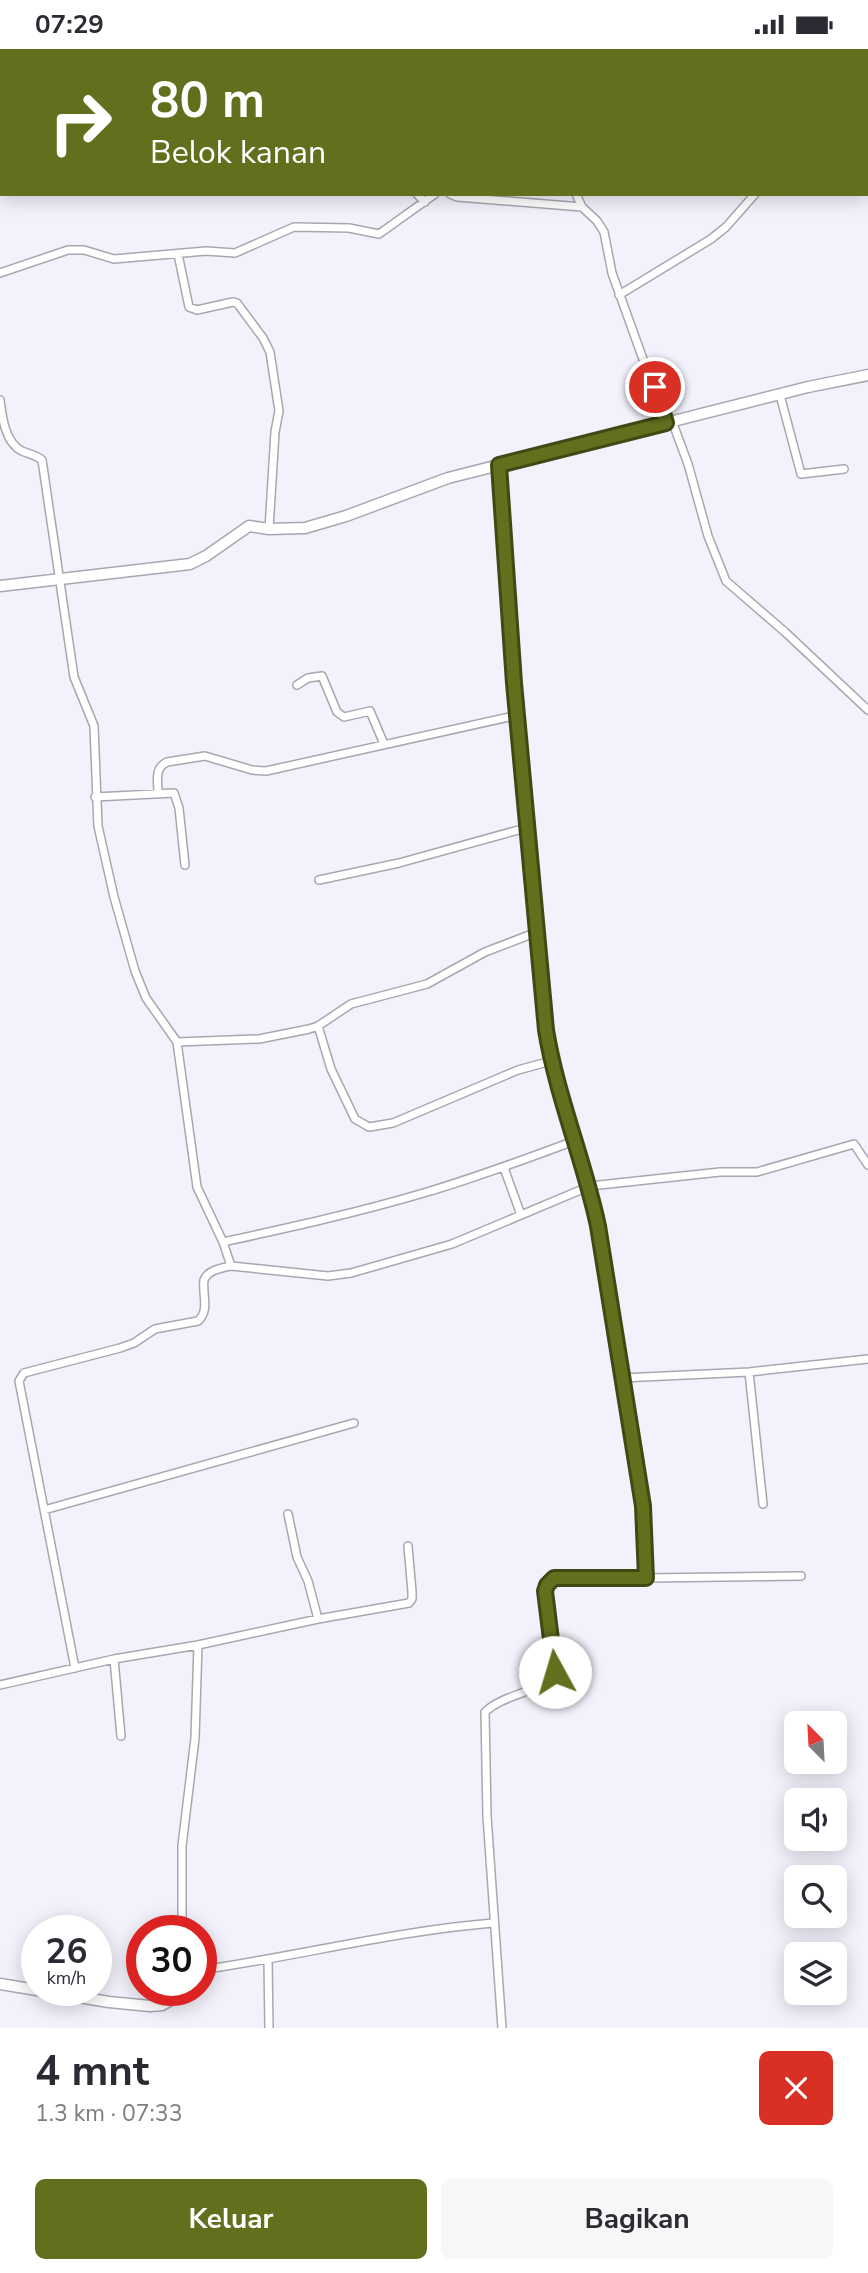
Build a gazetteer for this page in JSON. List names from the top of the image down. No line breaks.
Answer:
{"north":"top left","page":{"status":"07:29","turn":["80 m","Belok kanan"],"speed":"26 km/h","limit":"30","heading":["4 mnt","1.3 km · 07:33"],"buttons":["Keluar","Bagikan"]}}
